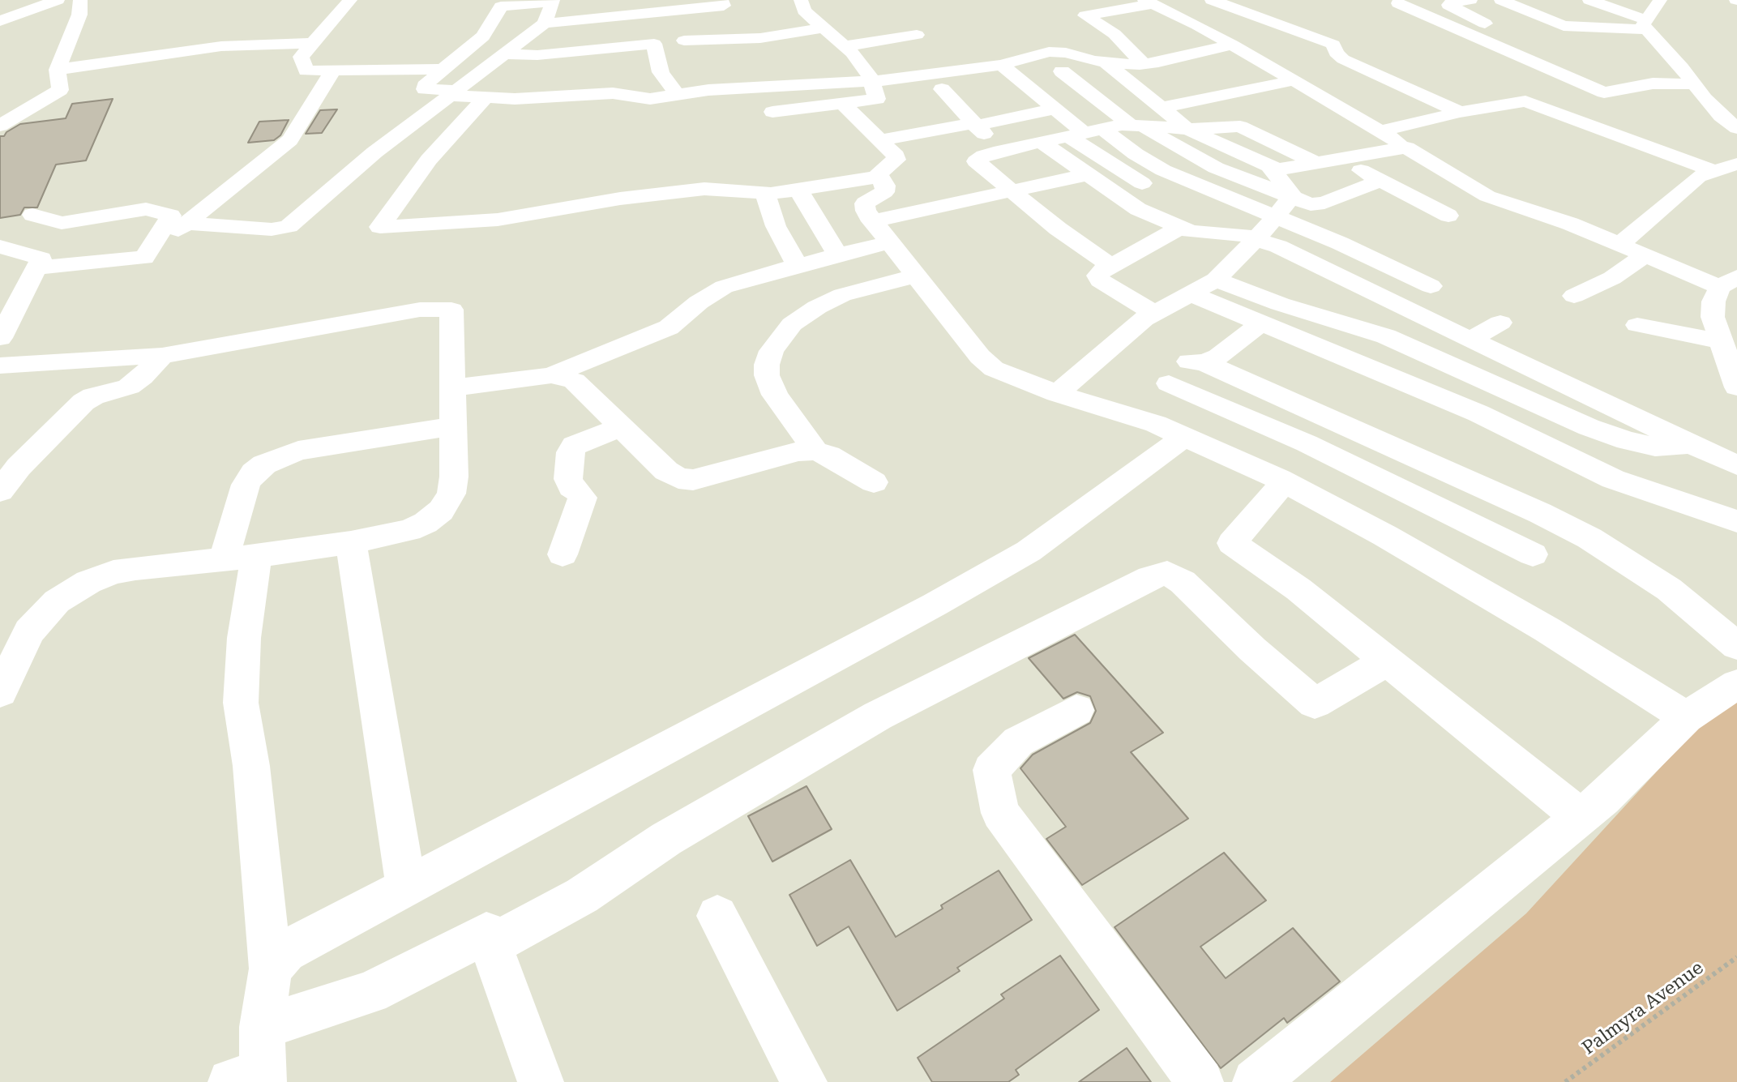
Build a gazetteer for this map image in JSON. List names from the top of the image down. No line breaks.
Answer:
{"streets":{"path":["Palmyra Avenue"]}}
